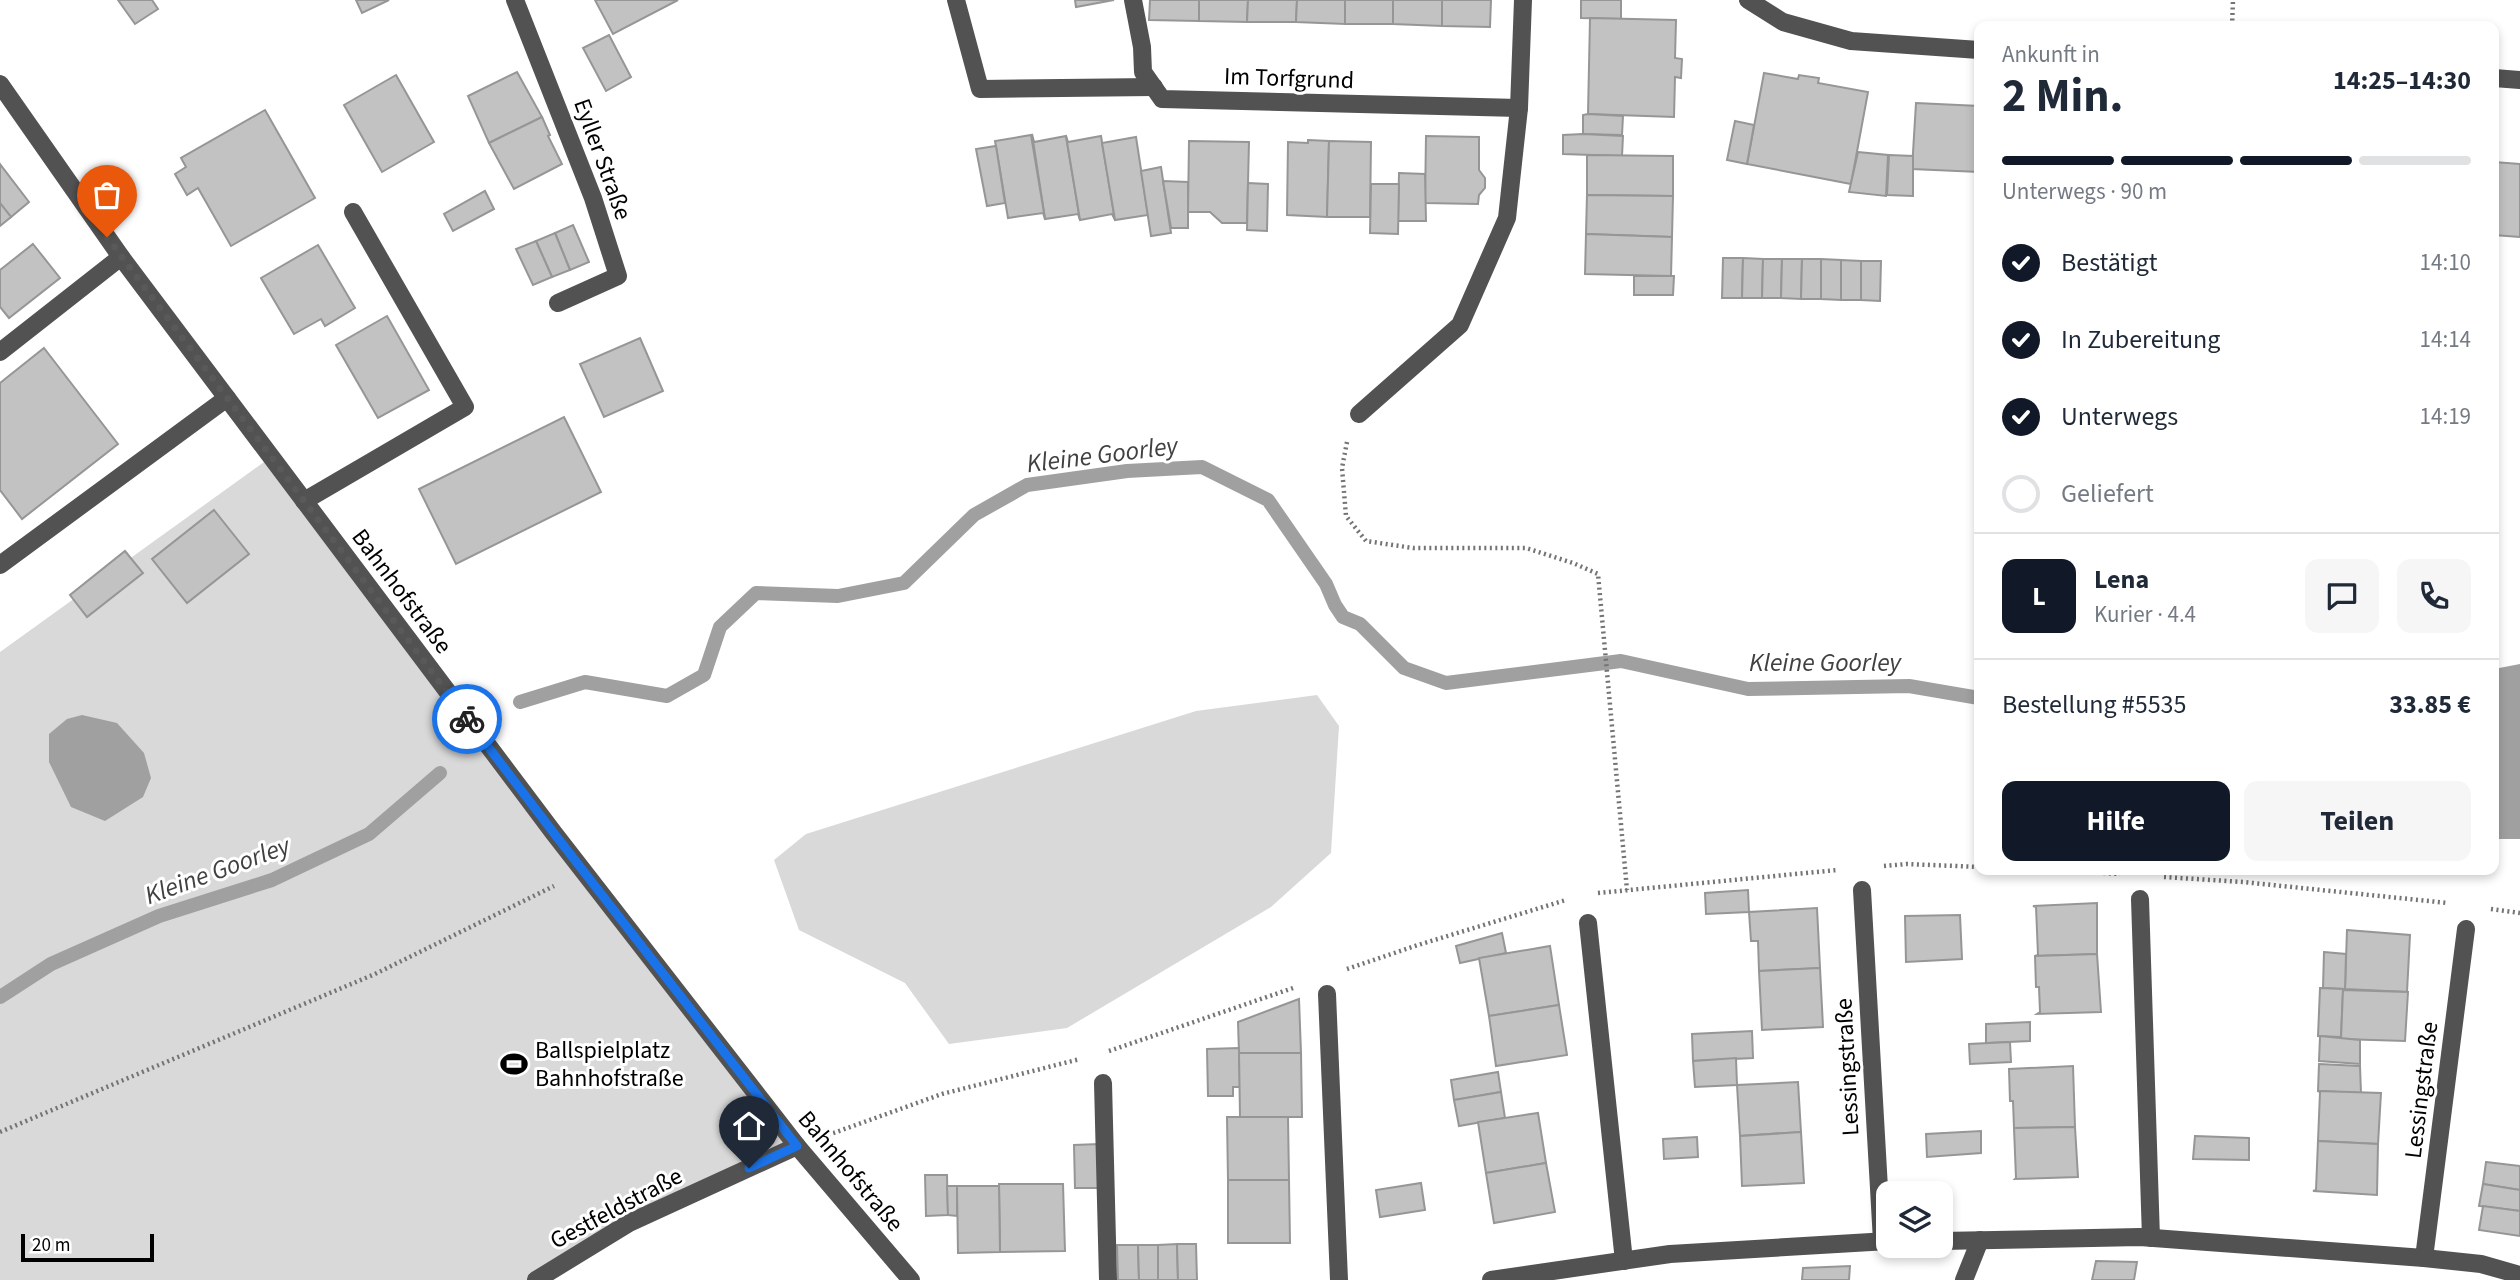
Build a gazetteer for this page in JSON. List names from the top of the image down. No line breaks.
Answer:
{"streets":{"street":["Im Torfgrund","Eyller Straße","Bahnhofstraße","Lessingstraße","Gestfeldstraße"]},"crossings":[["Bahnhofstraße","Gestfeldstraße"]],"water":["Kleine Goorley"],"places":{"sports":["Ballspielplatz Bahnhofstraße"]},"scale_bar":"20 m","page":{"heading":["2 Min.","Ankunft in","14:25–14:30"],"panel":["Lena","Kurier · 4.4","Bestellung #5535","33.85 €"],"bar":"Unterwegs · 90 m","list":[["Bestätigt","14:10"],["In Zubereitung","14:14"],["Unterwegs","14:19"],"Geliefert"],"round":"L","buttons":["Hilfe","Teilen"],"scale":"20 m"}}
